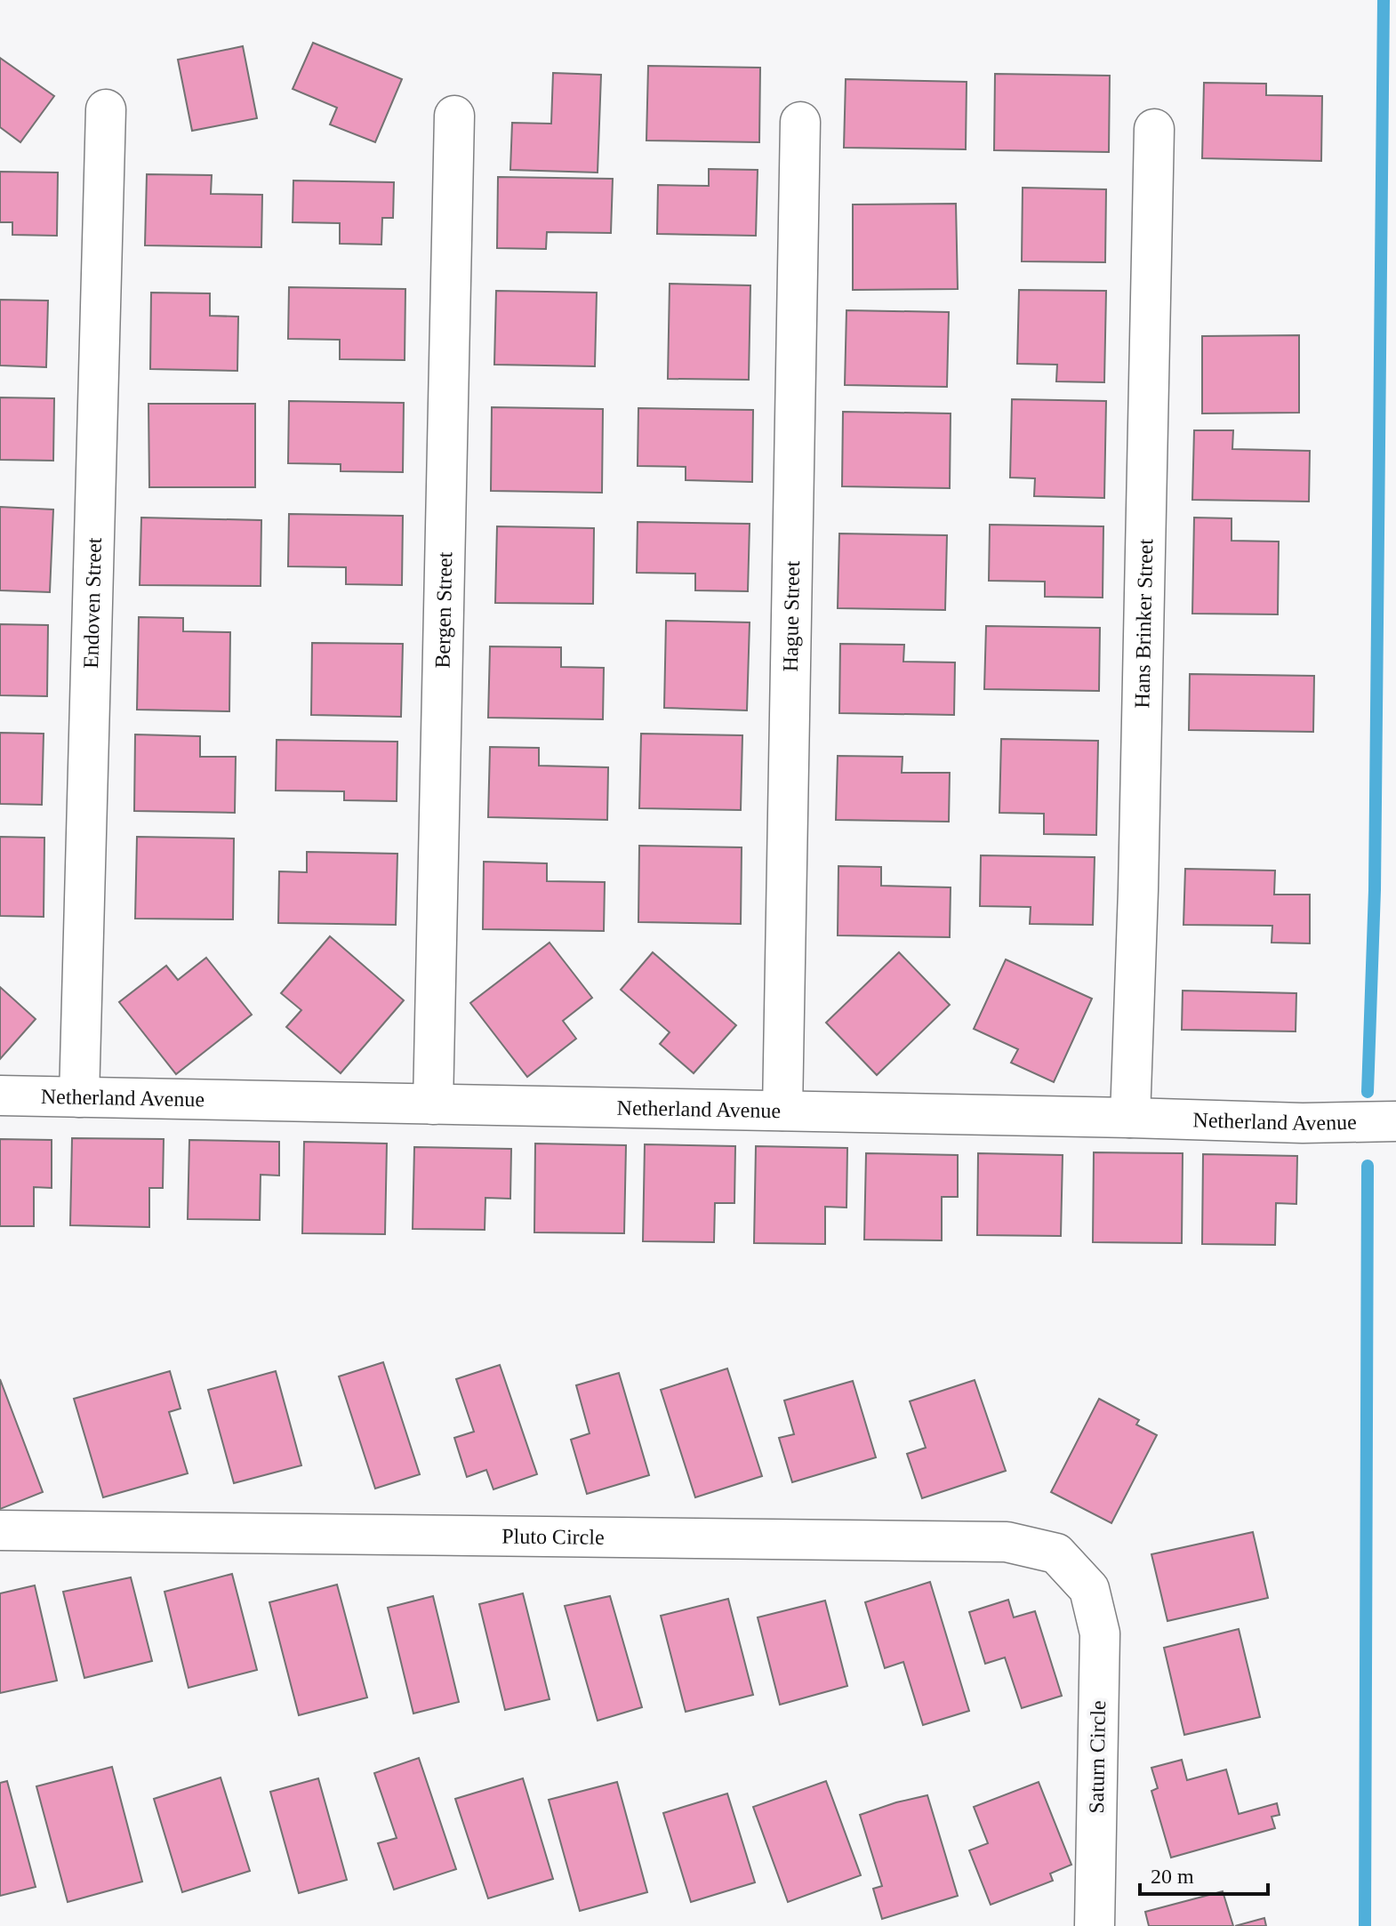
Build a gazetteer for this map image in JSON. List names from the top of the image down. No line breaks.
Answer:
{"streets":{"street":["Endoven Street","Bergen Street","Hague Street","Hans Brinker Street","Netherland Avenue","Pluto Circle","Saturn Circle"]},"crossings":[["Endoven Street","Netherland Avenue"],["Bergen Street","Netherland Avenue"],["Hague Street","Netherland Avenue"],["Hans Brinker Street","Netherland Avenue"],["Pluto Circle","Saturn Circle"]],"scale_bar":"20 m"}
